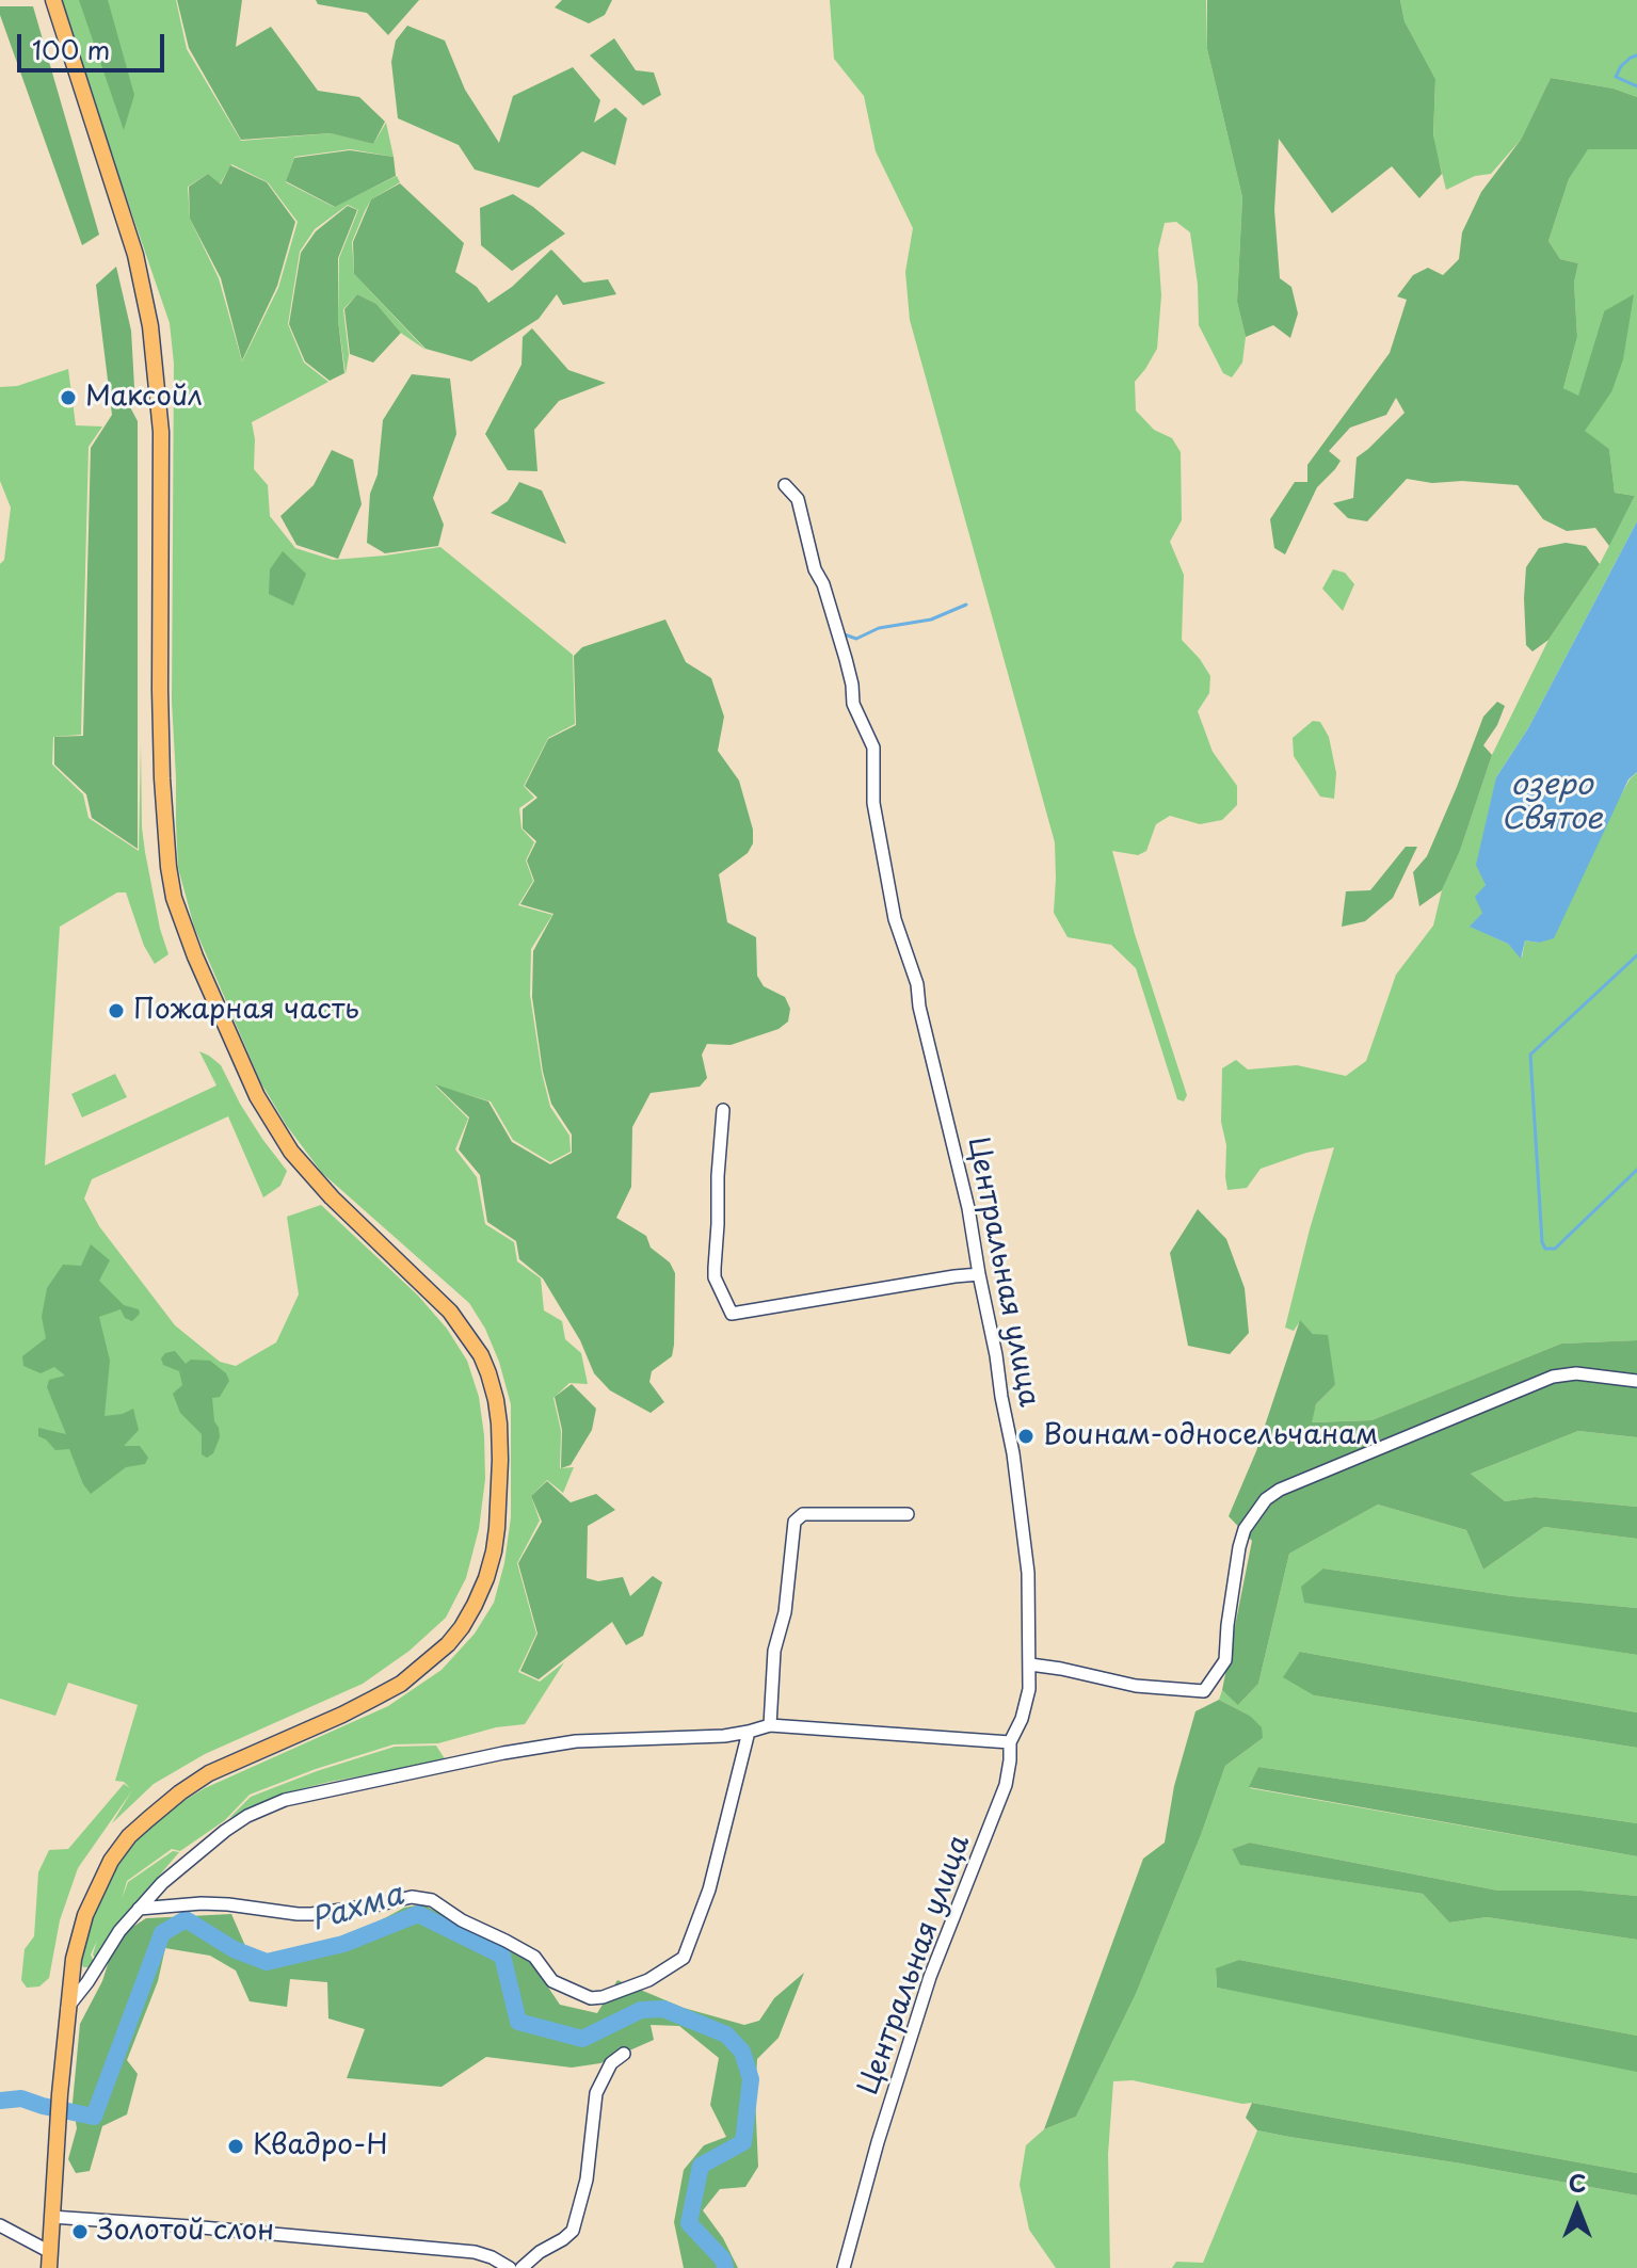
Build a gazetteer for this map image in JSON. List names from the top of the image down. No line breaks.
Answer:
{"streets":{"street":["Центральная улица"]},"water":["озеро Святое","Рахма"],"places":["Максойл","Пожарная часть","Воинам-односельчанам","Квадро-Н","Золотой слон"],"scale_bar":"100 m","north":"top"}
